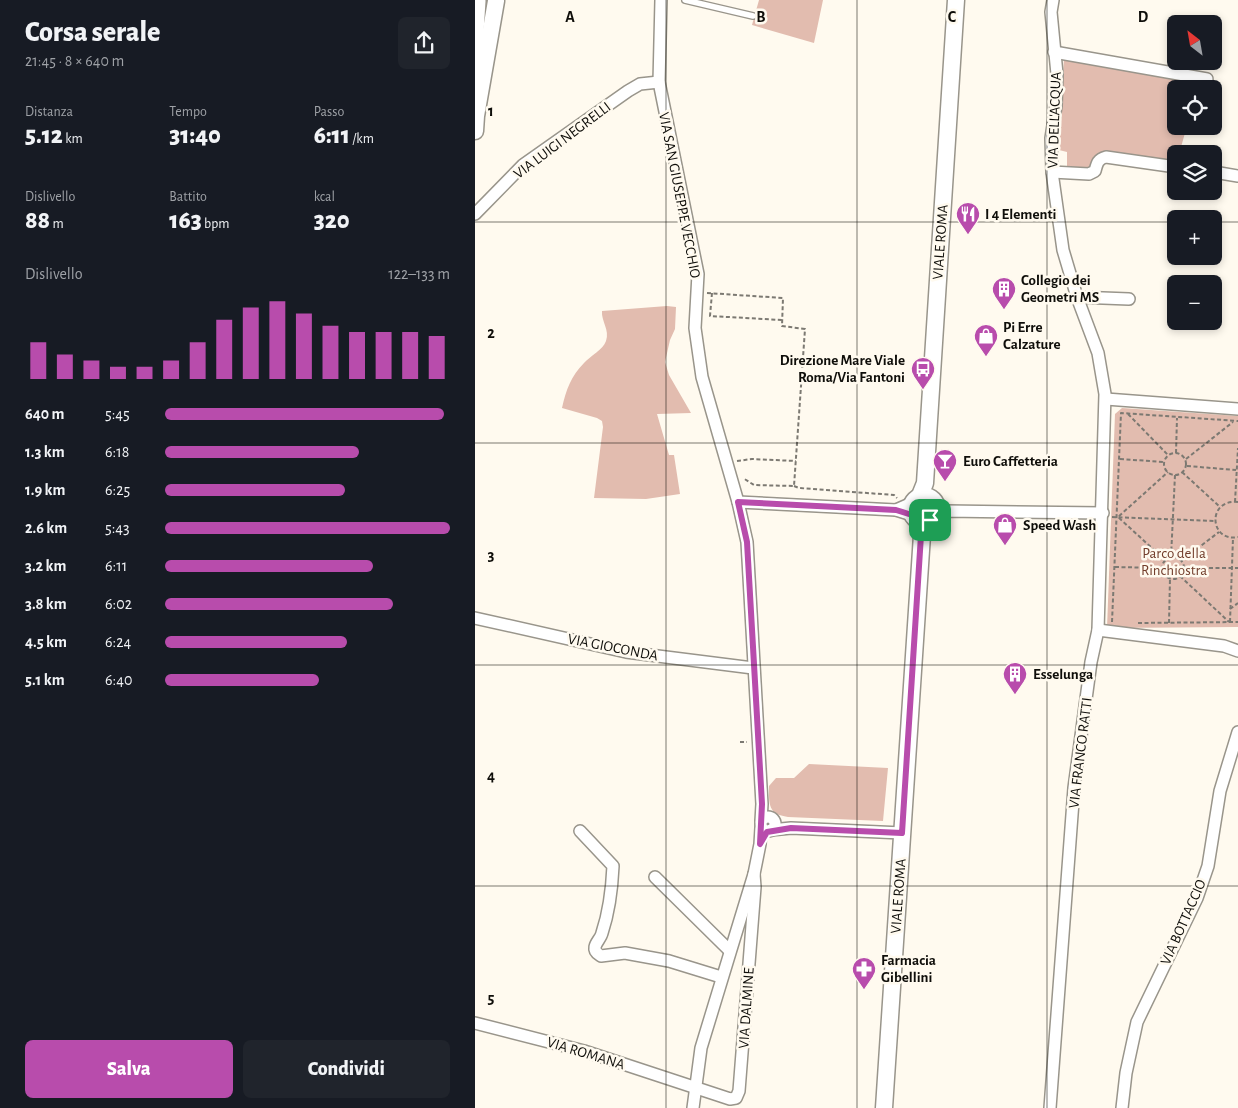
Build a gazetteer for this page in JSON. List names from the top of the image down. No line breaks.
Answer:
{"streets":{"main road":["VIALE ROMA"],"street":["VIA DELL'ACQUA","VIA LUIGI NEGRELLI","VIA SAN GIUSEPPE VECCHIO","VIA GIOCONDA","VIA FRANCO RATTI","VIA BOTTACCIO","VIA DALMINE","VIA ROMANA"]},"crossings":[["VIA DELL'ACQUA","VIA FRANCO RATTI"],["VIA LUIGI NEGRELLI","VIA SAN GIUSEPPE VECCHIO"],["VIA SAN GIUSEPPE VECCHIO","VIA GIOCONDA"],["VIA DALMINE","VIA ROMANA"]],"parks":["Parco della Rinchiostra"],"places":{"restaurant":["I 4 Elementi"],"building":["Collegio dei Geometri MS","Esselunga"],"shop":["Pi Erre Calzature","Speed Wash"],"bus stop":["Direzione Mare Viale Roma/Via Fantoni"],"bar":["Euro Caffetteria"],"pharmacy":["Farmacia Gibellini"]},"north":"top left","page":{"heading":["Corsa serale","21:45 · 8 × 640 m"],"map_buttons":["+","−"],"stats":[["Distanza","5.12 km"],["Tempo","31:40"],["Passo","6:11 /km"],["Dislivello","88 m"],["Battito","163 bpm"],["kcal","320"]],"chart":["Dislivello","122–133 m"],"list":[{"name":"640 m","note":"5:45"},{"name":"1.3 km","note":"6:18"},{"name":"1.9 km","note":"6:25"},{"name":"2.6 km","note":"5:43"},{"name":"3.2 km","note":"6:11"},{"name":"3.8 km","note":"6:02"},{"name":"4.5 km","note":"6:24"},{"name":"5.1 km","note":"6:40"}],"buttons":["Salva","Condividi"]},"grid":{"columns":["A","B","C","D"],"rows":["1","2","3","4","5"]}}
